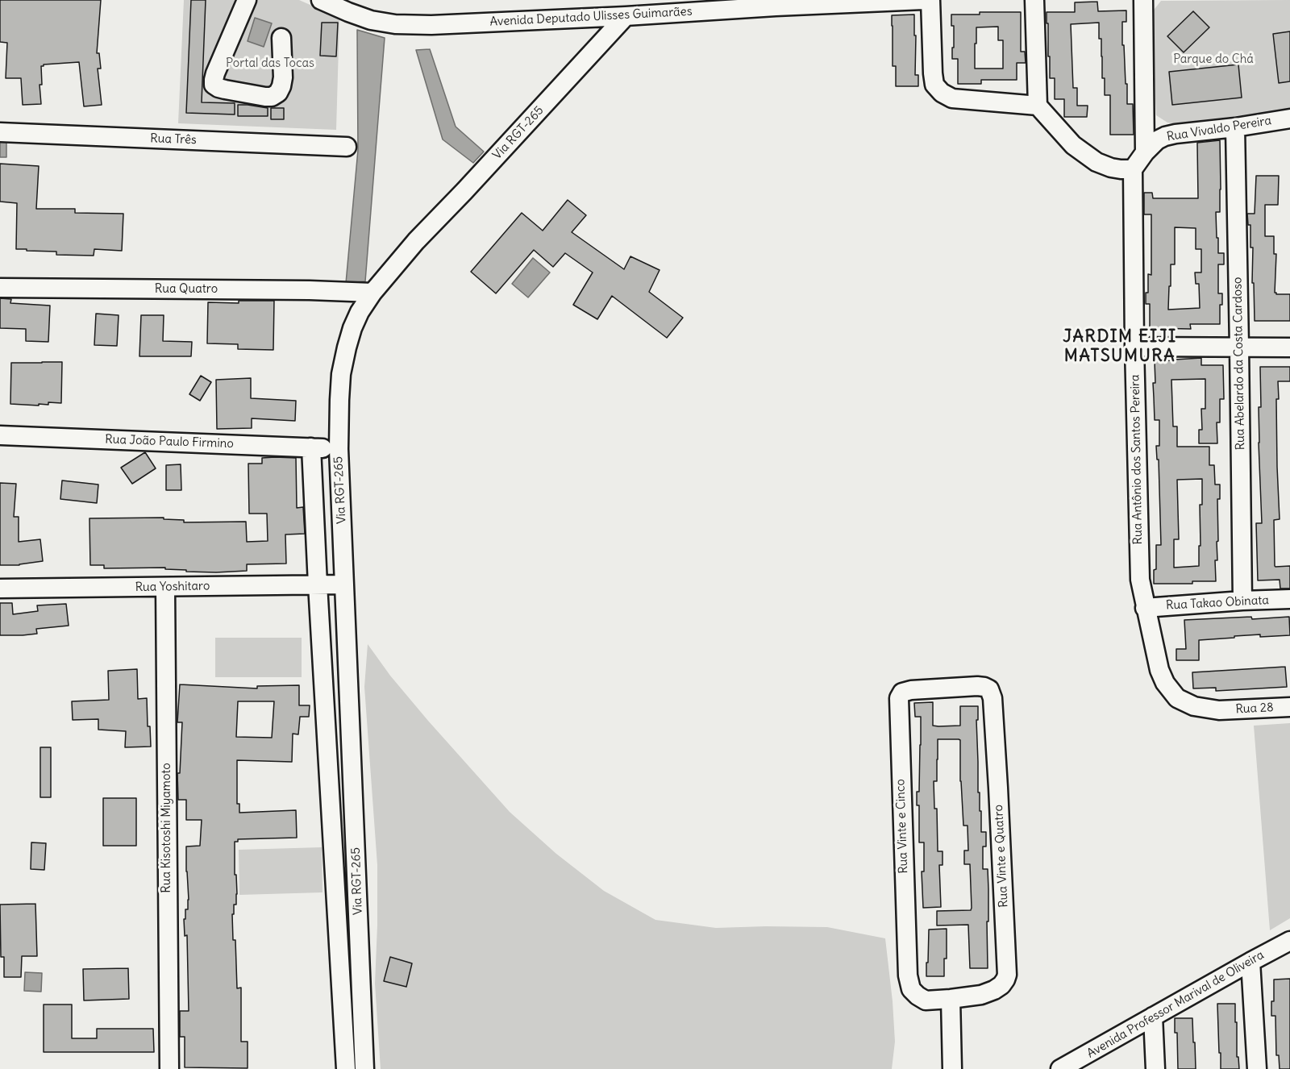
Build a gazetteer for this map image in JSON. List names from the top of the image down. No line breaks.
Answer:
{"streets":{"street":["Avenida Deputado Ulisses Guimarães","Rua Vivaldo Pereira","Via RGT-265","Rua Três","Rua Quatro","Rua Abelardo da Costa Cardoso","Rua João Paulo Firmino","Rua Antônio dos Santos Pereira","Rua Yoshitaro","Rua Takao Obinata","Rua 28","Rua Vinte e Cinco","Rua Kisotoshi Miyamoto","Rua Vinte e Quatro","Avenida Professor Marival de Oliveira"]},"crossings":[["Avenida Deputado Ulisses Guimarães","Via RGT-265"],["Rua Vivaldo Pereira","Rua Abelardo da Costa Cardoso"],["Rua Vivaldo Pereira","Rua Antônio dos Santos Pereira"],["Via RGT-265","Rua Quatro"],["Via RGT-265","Rua João Paulo Firmino"],["Via RGT-265","Rua Yoshitaro"],["Rua Abelardo da Costa Cardoso","Rua Takao Obinata"],["Rua Antônio dos Santos Pereira","Rua Takao Obinata"],["Rua Antônio dos Santos Pereira","Rua 28"],["Rua Yoshitaro","Rua Kisotoshi Miyamoto"],["Rua Vinte e Cinco","Rua Vinte e Quatro"]],"districts":["JARDIM EIJI MATSUMURA"],"parks":["Parque do Chá","Portal das Tocas"]}
